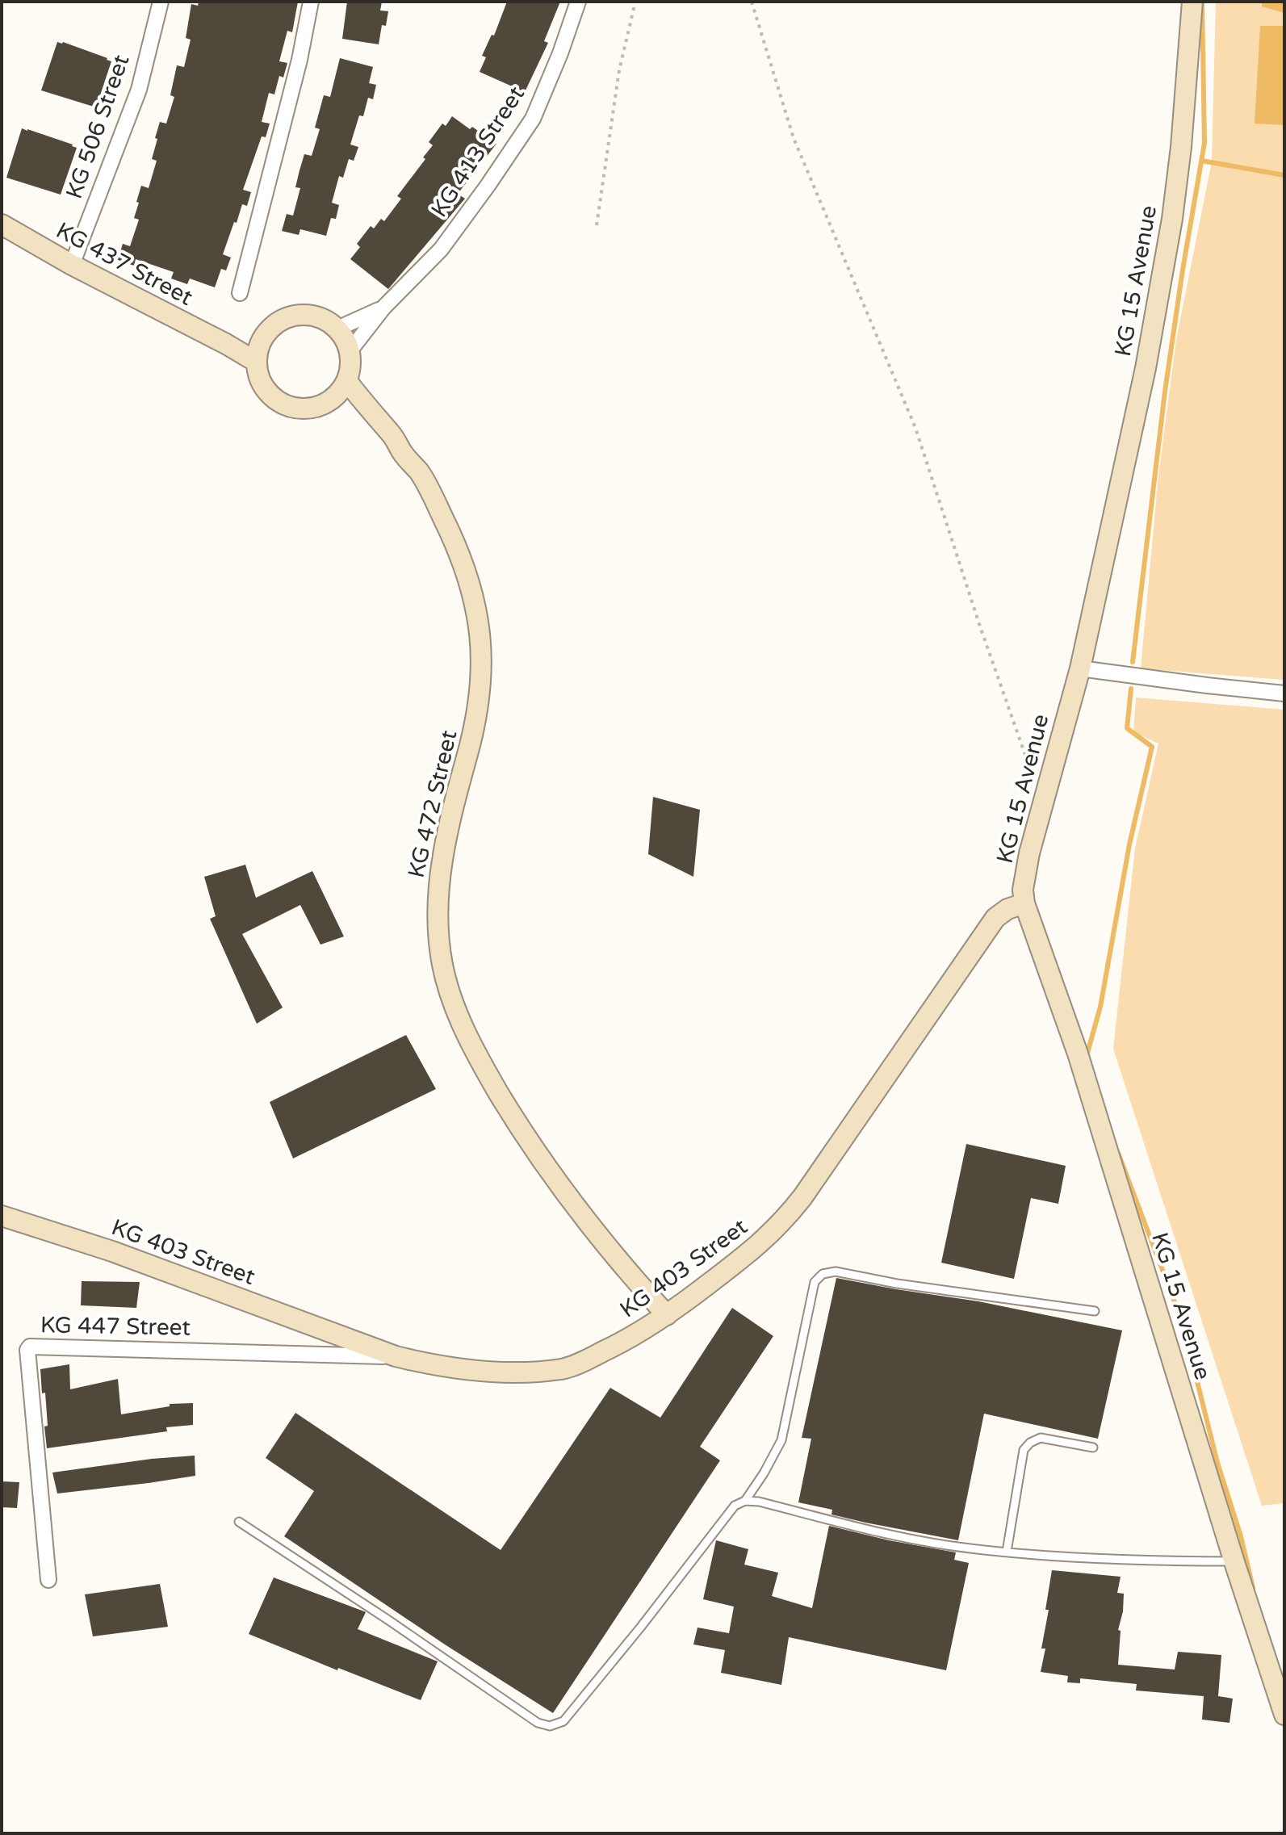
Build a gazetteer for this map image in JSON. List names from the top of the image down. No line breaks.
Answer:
{"streets":{"main road":["KG 437 Street","KG 15 Avenue","KG 472 Street","KG 403 Street"],"street":["KG 506 Street","KG 413 Street","KG 447 Street"]},"crossings":[["KG 506 Street","KG 437 Street"],["KG 413 Street","KG 437 Street"],["KG 413 Street","KG 472 Street"],["KG 437 Street","KG 472 Street"],["KG 15 Avenue","KG 403 Street"],["KG 472 Street","KG 403 Street"],["KG 403 Street","KG 447 Street"]]}
